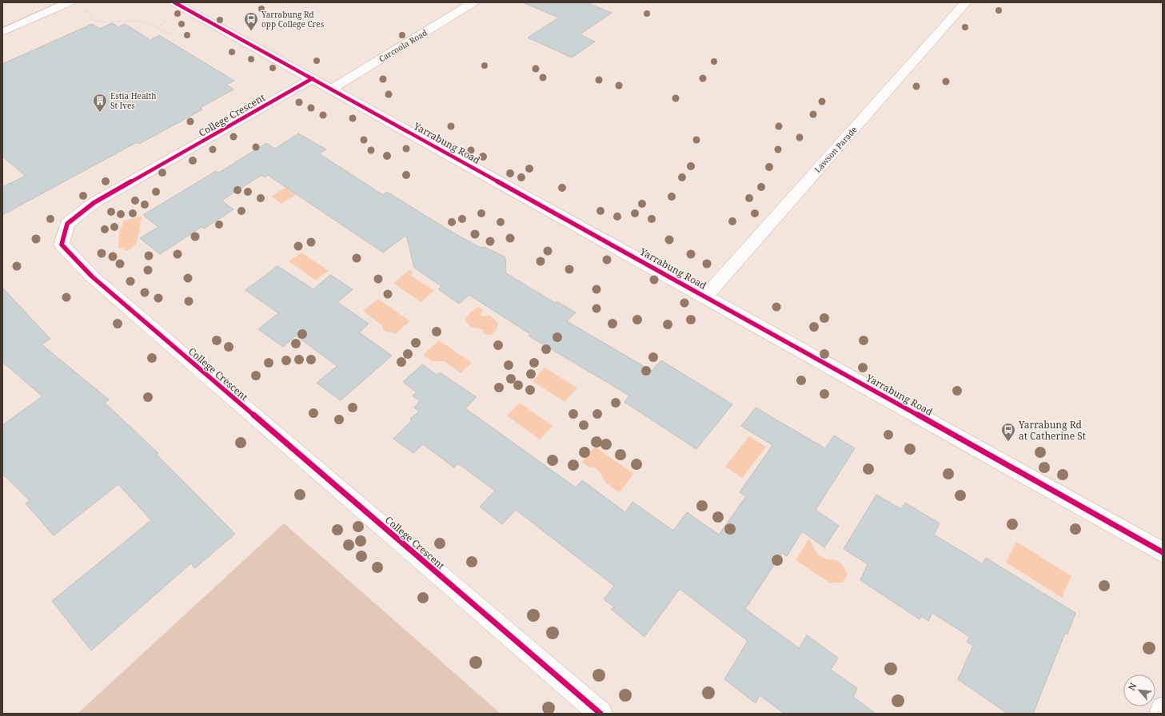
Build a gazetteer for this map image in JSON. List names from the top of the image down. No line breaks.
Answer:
{"streets":{"street":["Carcoola Road","College Crescent","Yarrabung Road","Lawson Parade"]},"crossings":[["Carcoola Road","Yarrabung Road"],["College Crescent","Yarrabung Road"],["Yarrabung Road","Lawson Parade"]],"places":{"bus stop":["Yarrabung Rd opp College Cres","Yarrabung Rd at Catherine St"],"building":["Estia Health St Ives"]},"north":"top left"}
